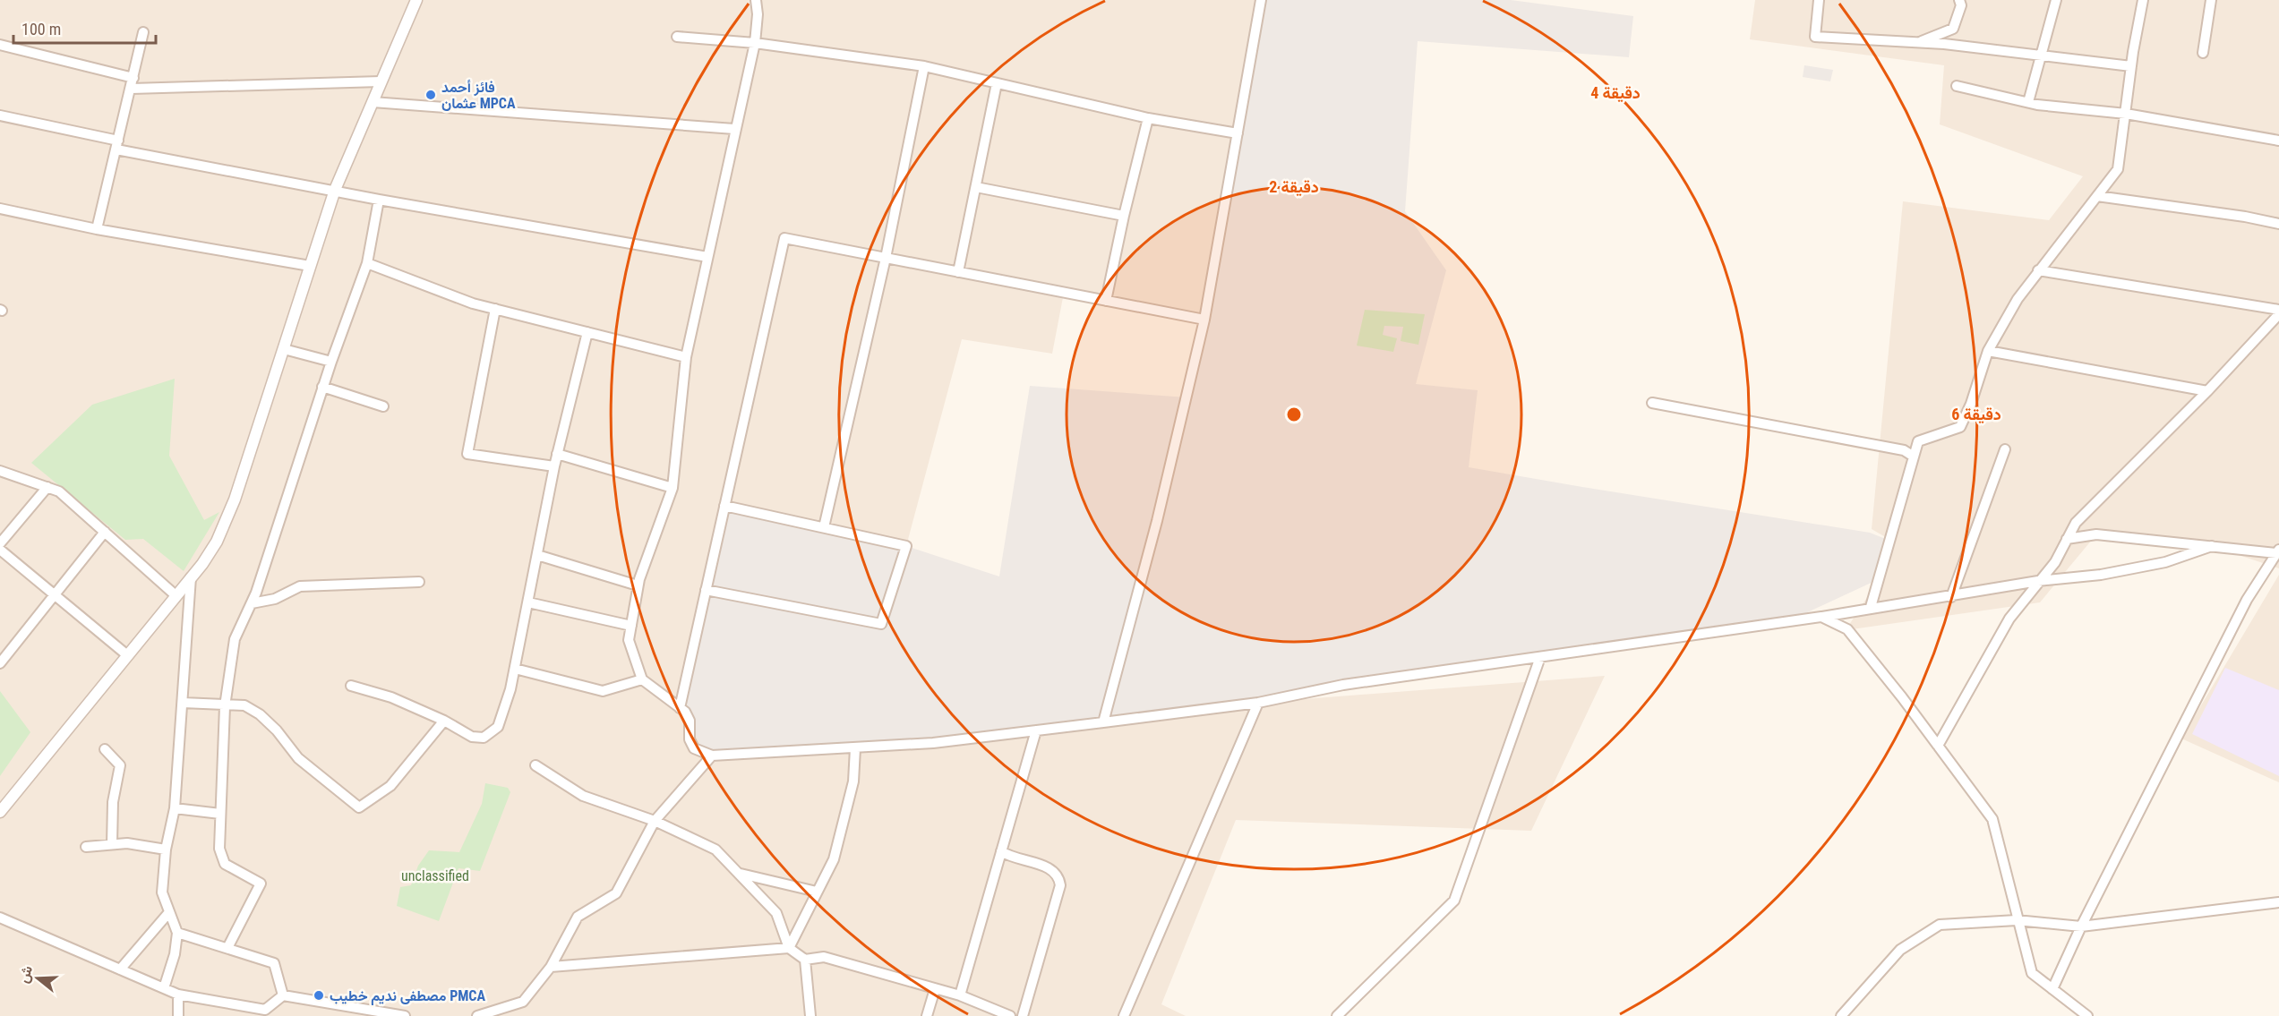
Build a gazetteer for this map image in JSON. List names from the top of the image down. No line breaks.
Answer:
{"parks":["unclassified"],"places":["فائز أحمد عثمان MPCA","مصطفى نديم خطيب PMCA"],"scale_bar":"100 m","north":"left","rings":["4 دقيقة","2 دقيقة","6 دقيقة"]}
